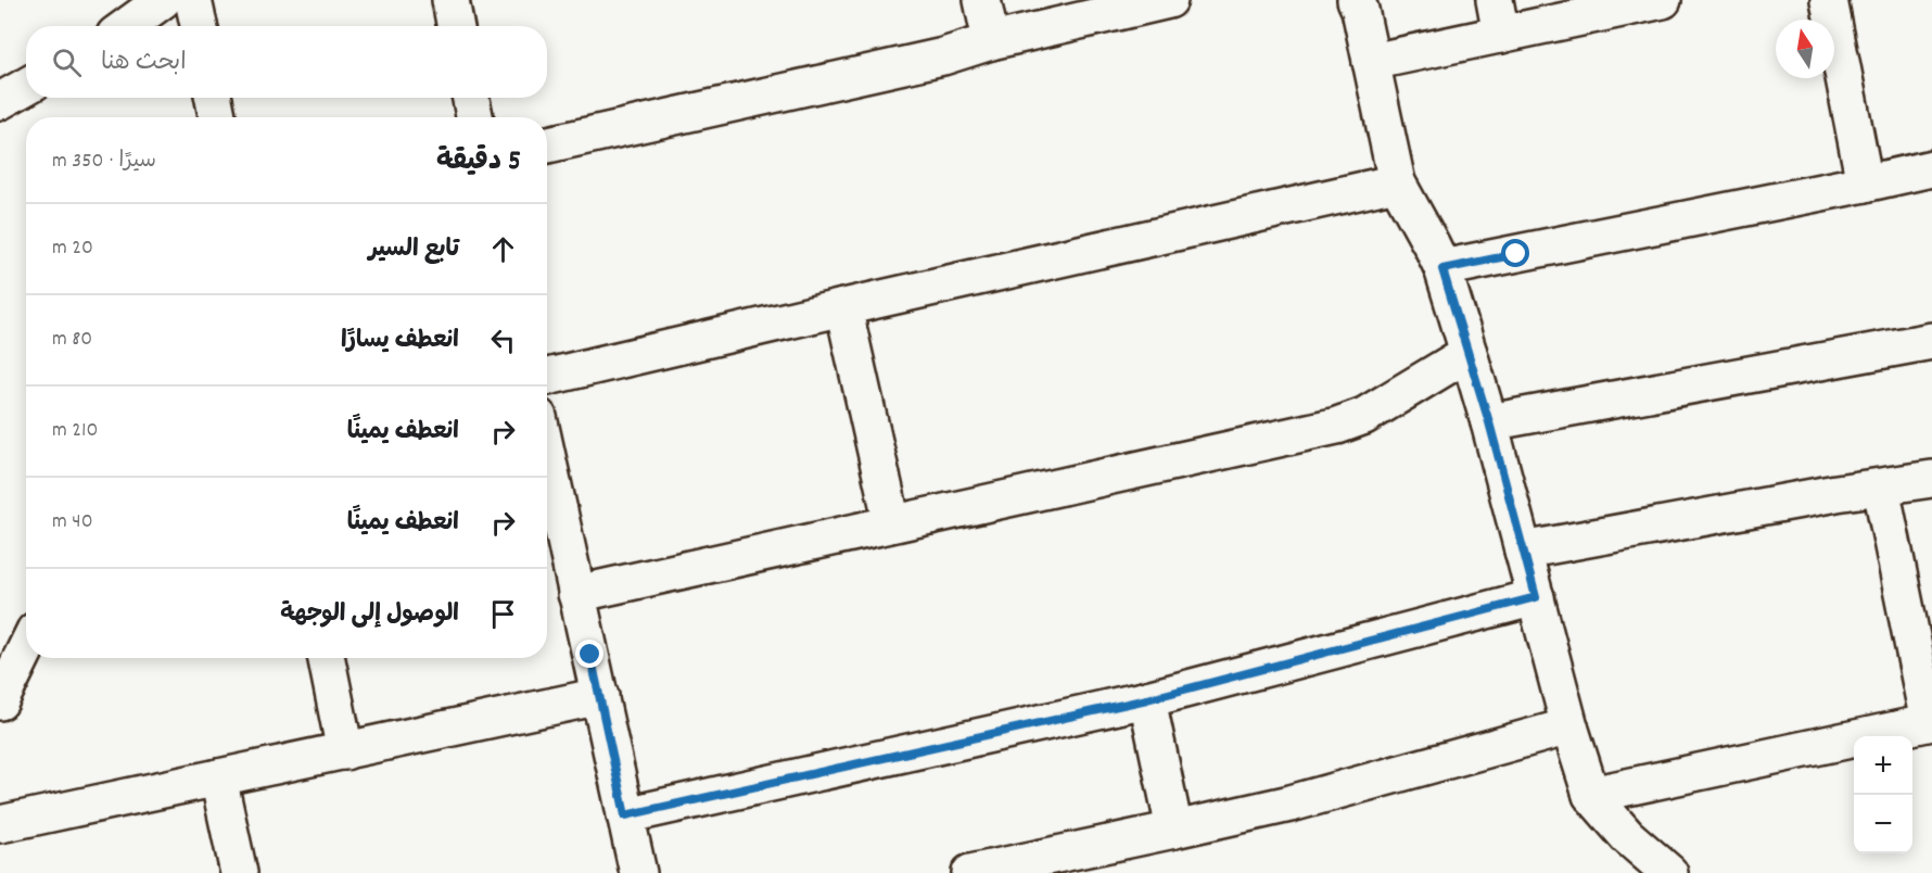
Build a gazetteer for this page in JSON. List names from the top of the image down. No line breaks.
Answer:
{"north":"top","page":{"search":"ابحث هنا","heading":["5 دقيقة","سيرًا · 350 m"],"list":[["تابع السير","20 m"],["انعطف يسارًا","80 m"],["انعطف يمينًا","210 m"],["انعطف يمينًا","40 m"],"الوصول إلى الوجهة"],"map_buttons":["+","−"]}}
